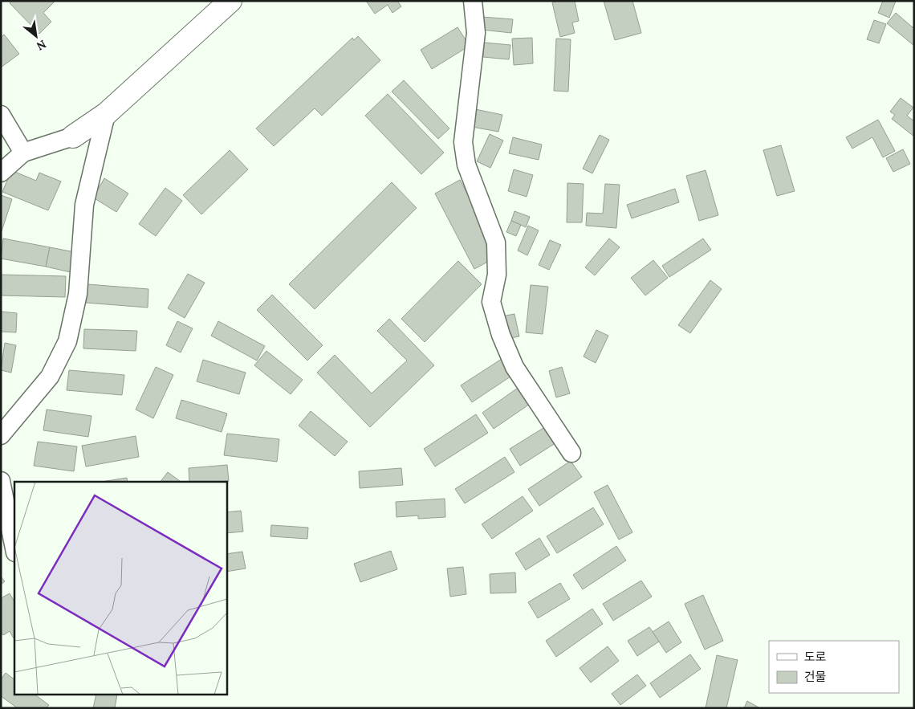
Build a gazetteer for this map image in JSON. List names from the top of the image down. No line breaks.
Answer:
{"legend":["도로","건물"],"north":"bottom right"}
